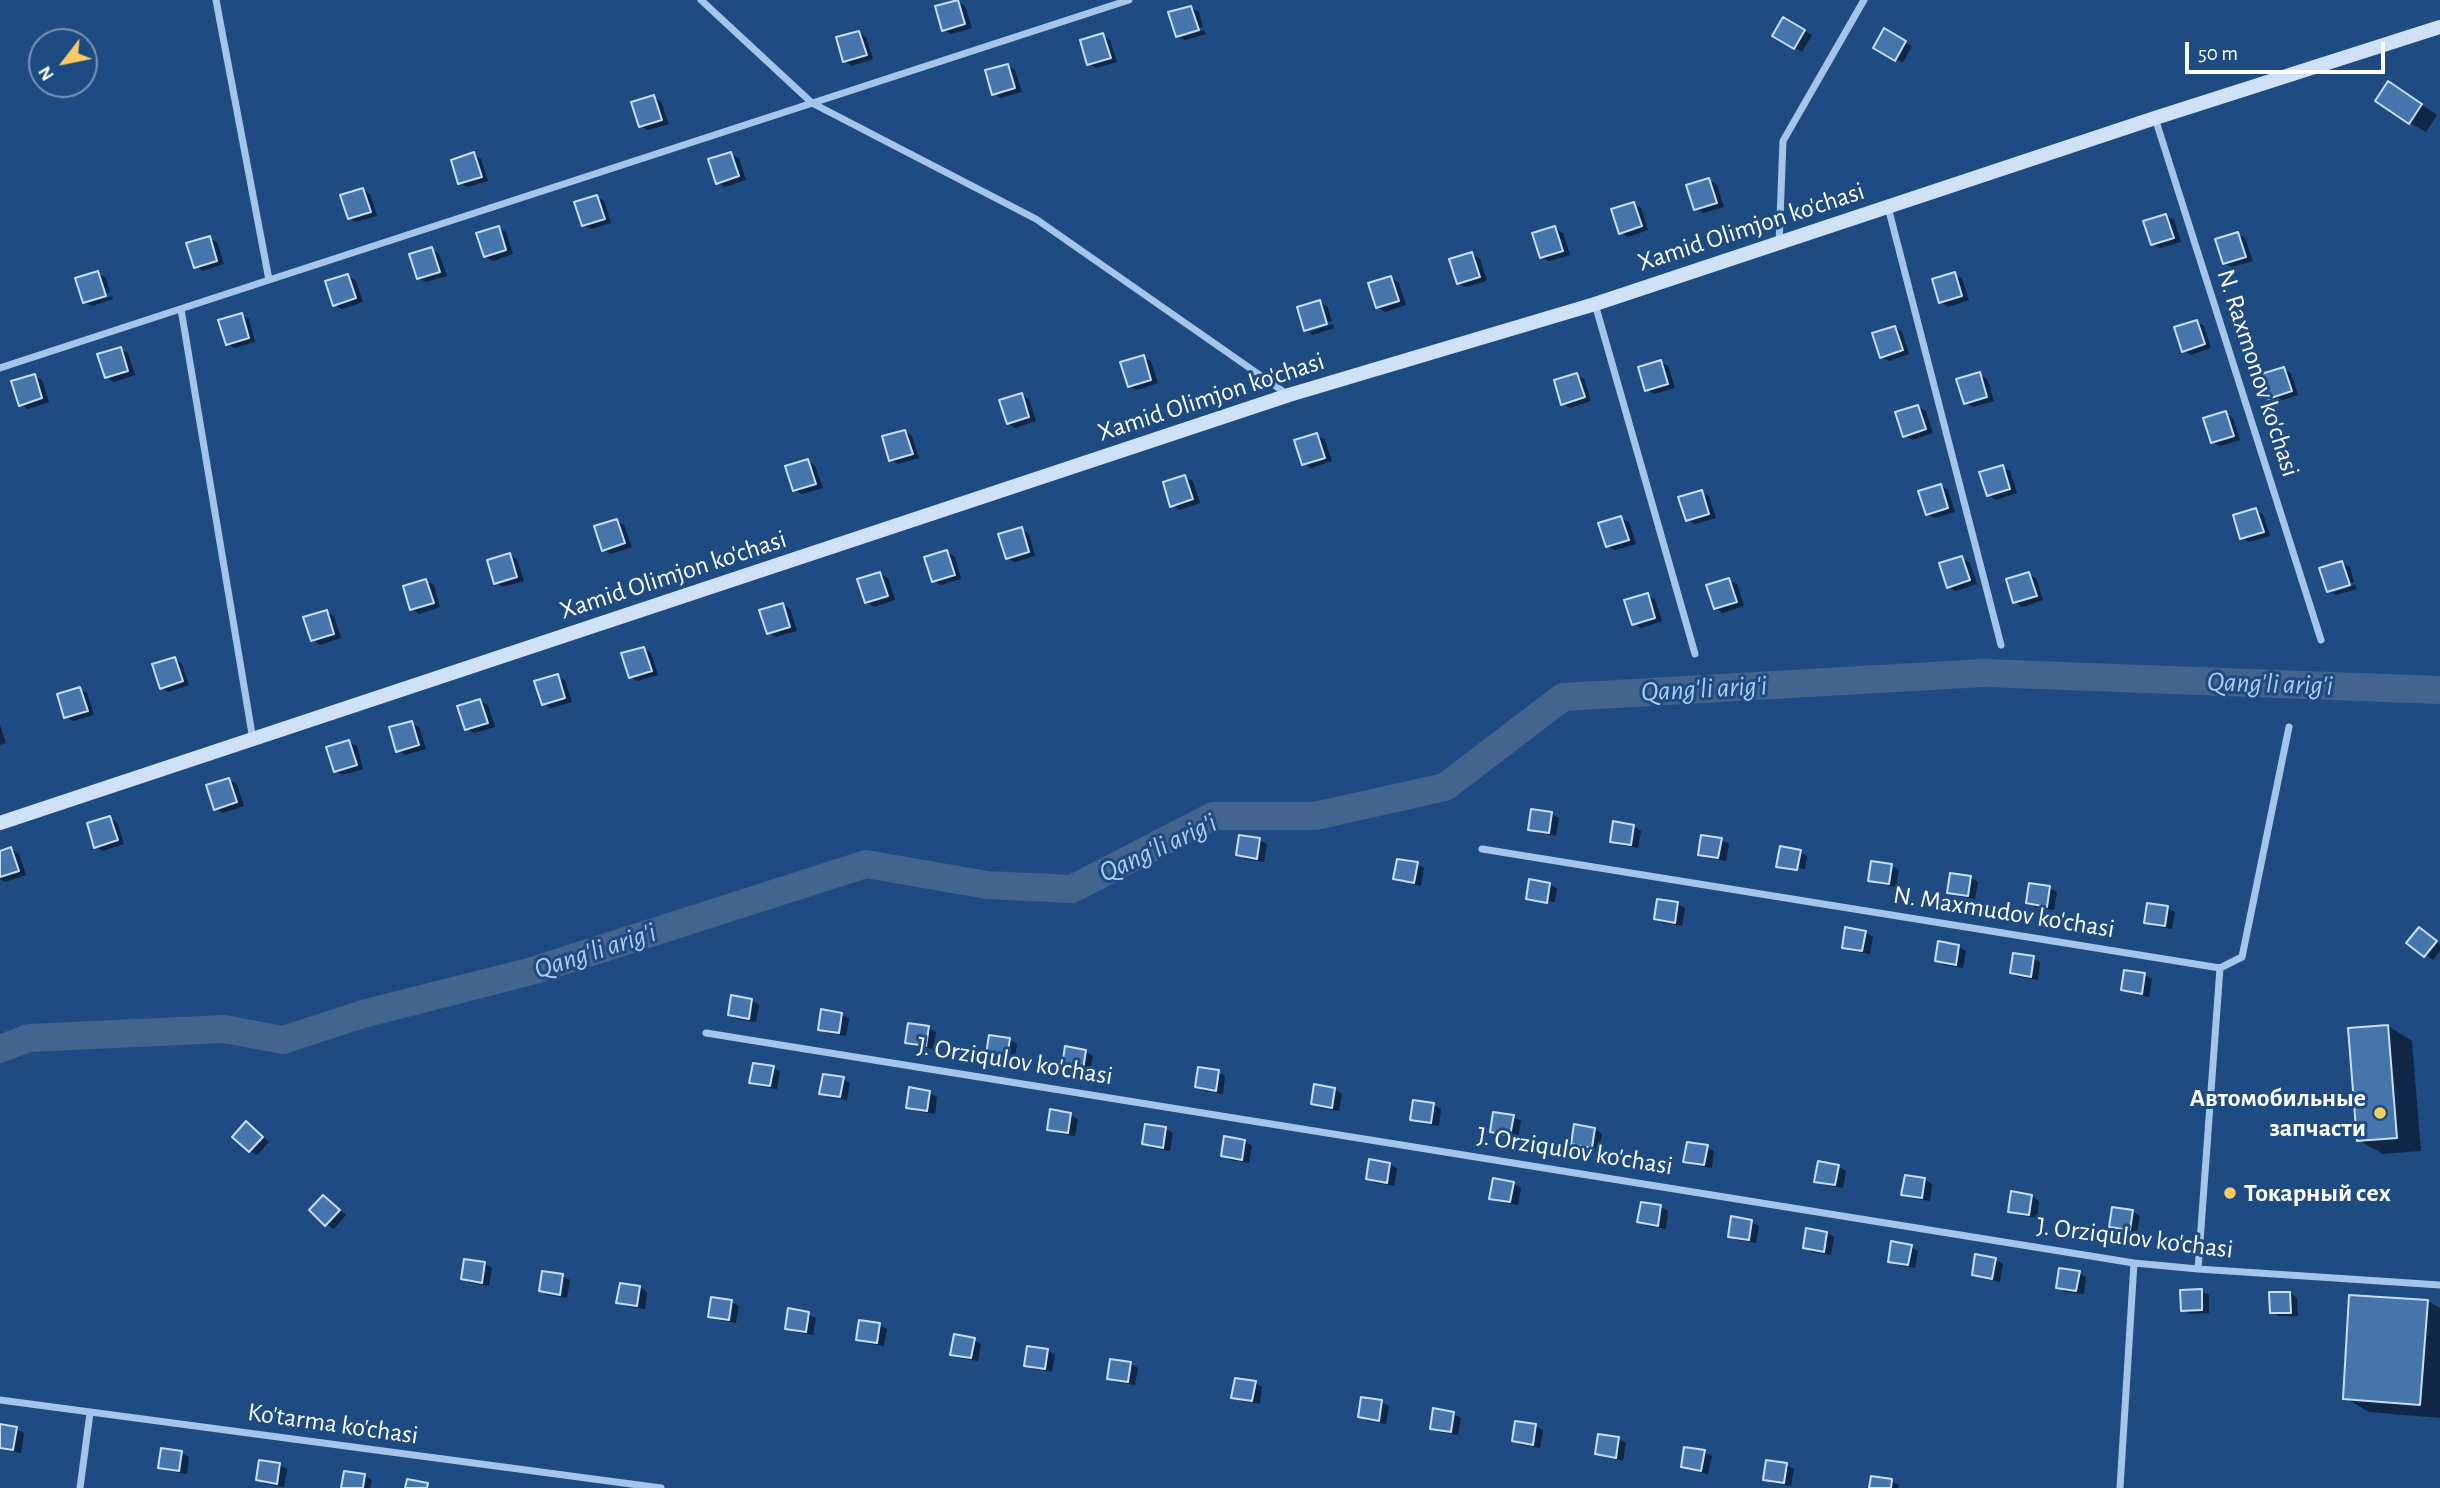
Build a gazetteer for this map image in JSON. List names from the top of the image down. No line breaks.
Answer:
{"streets":{"main road":["Xamid Olimjon ko'chasi"],"street":["N. Raxmonov ko'chasi","N. Maxmudov ko'chasi","J. Orziqulov ko'chasi","Ko'tarma ko'chasi"]},"crossings":[["Xamid Olimjon ko'chasi","N. Raxmonov ko'chasi"]],"water":["Qang'li arig'i"],"places":["Автомобильные запчасти","Токарный сех"],"scale_bar":"50 m","north":"bottom left"}
